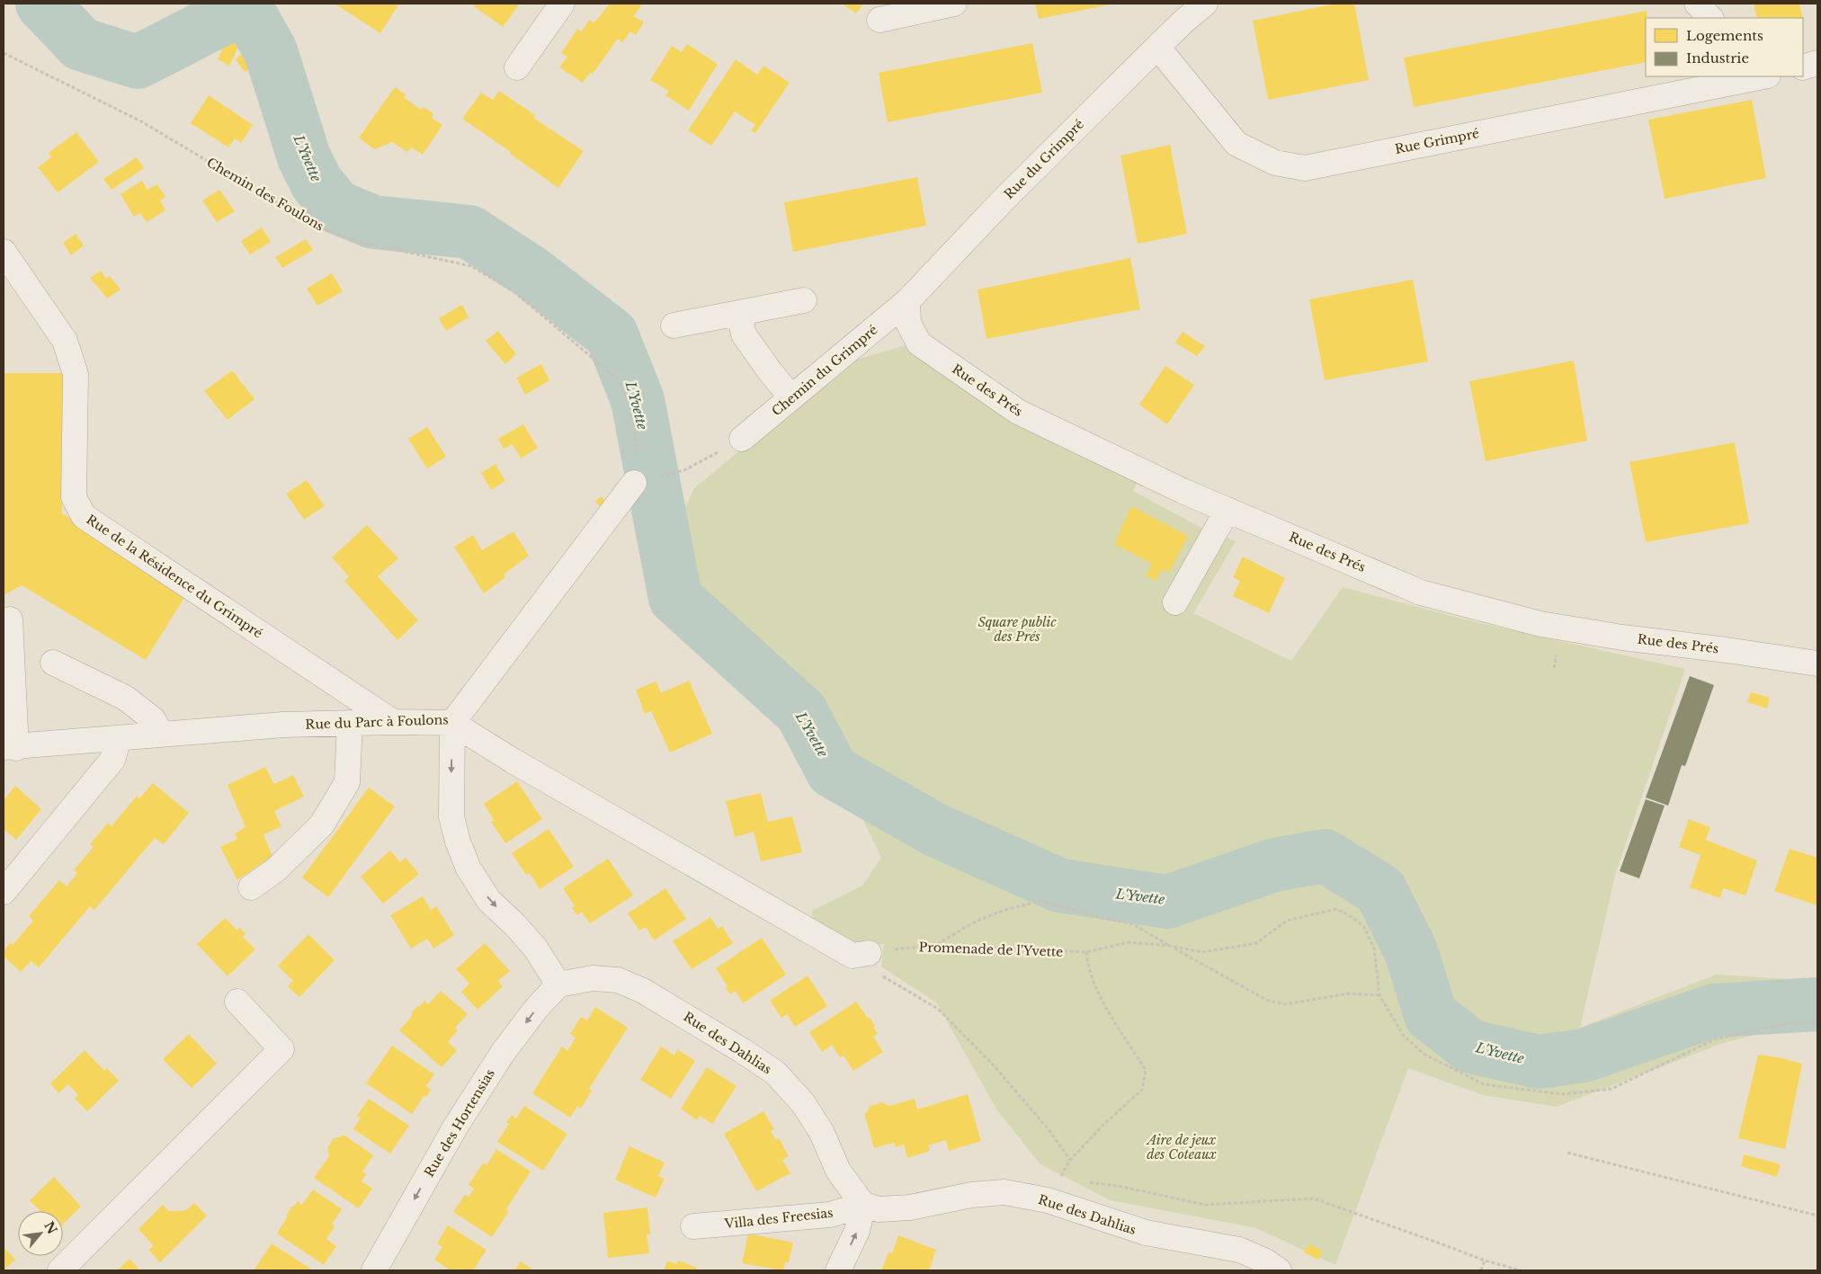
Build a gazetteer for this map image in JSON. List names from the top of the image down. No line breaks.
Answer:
{"streets":{"street":["Rue Grimpré","Rue du Grimpré","Chemin du Grimpré","Rue des Prés","Rue de la Résidence du Grimpré","Rue du Parc à Foulons","Rue des Dahlias","Rue des Hortensias","Villa des Freesias"],"path":["Chemin des Foulons","Promenade de l'Yvette"]},"crossings":[["Rue Grimpré","Rue du Grimpré"],["Rue du Grimpré","Chemin du Grimpré"],["Rue du Grimpré","Rue des Prés"],["Chemin des Foulons","Rue du Parc à Foulons"],["Chemin du Grimpré","Rue des Prés"],["Rue de la Résidence du Grimpré","Rue du Parc à Foulons"],["Rue des Dahlias","Rue des Hortensias"],["Rue des Dahlias","Villa des Freesias"]],"one_way":["Rue des Hortensias"],"water":["L'Yvette"],"parks":["Square public des Prés","Aire de jeux des Coteaux"],"legend":["Logements","Industrie"],"north":"top right"}
